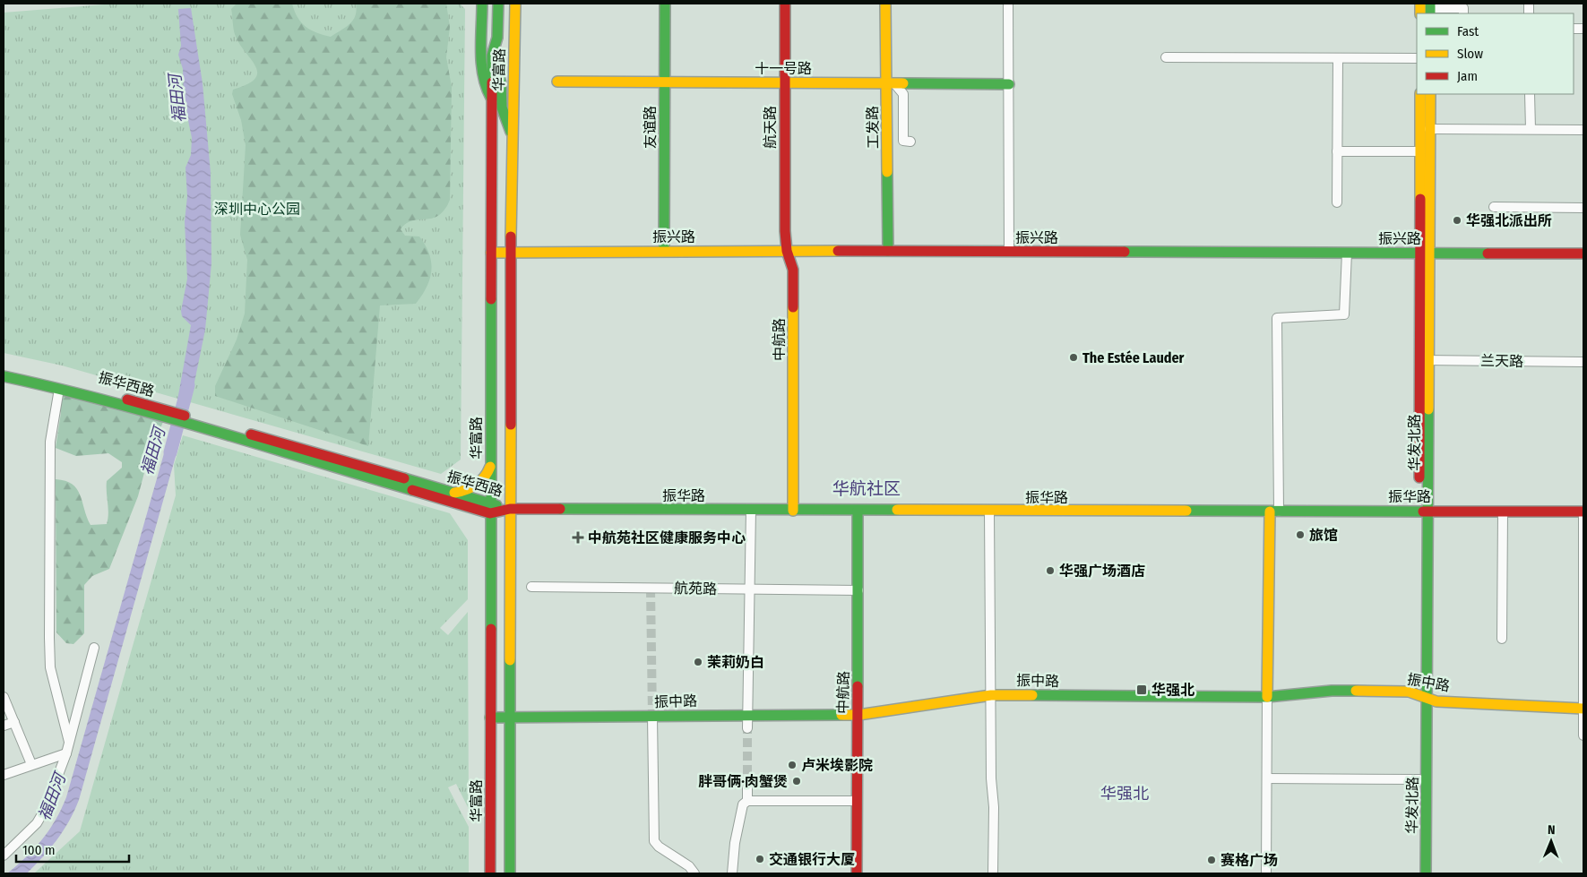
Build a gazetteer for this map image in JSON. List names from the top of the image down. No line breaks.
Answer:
{"streets":{"main road":["十一号路","华富路","友谊路","航天路","工发路","振兴路","中航路","振华西路","华发北路","振华路","振中路"],"street":["兰天路","航苑路"]},"crossings":[["十一号路","友谊路"],["十一号路","航天路"],["十一号路","工发路"],["华富路","振兴路"],["华富路","振华西路"],["华富路","振华路"],["华富路","振中路"],["友谊路","振兴路"],["航天路","振兴路"],["航天路","中航路"],["工发路","振兴路"],["振兴路","中航路"],["振兴路","华发北路"],["中航路","振华路"],["中航路","航苑路"],["中航路","振中路"],["兰天路","华发北路"],["振华西路","振华路"],["华发北路","振华路"],["华发北路","振中路"]],"districts":["华航社区","华强北"],"water":["福田河"],"parks":["深圳中心公园"],"places":{"other":["华强北派出所","The Estée Lauder","旅馆","华强广场酒店","茉莉奶白","卢米埃影院","胖哥俩·肉蟹煲","交通银行大厦","赛格广场"],"health":["中航苑社区健康服务中心"],"transit":["华强北"]},"legend":["Fast","Slow","Jam"],"scale_bar":"100 m","north":"top"}
